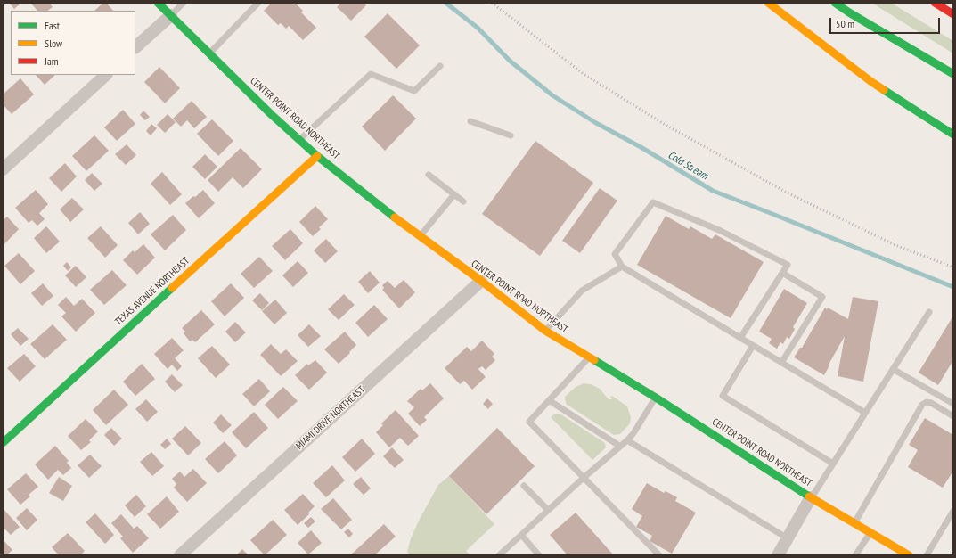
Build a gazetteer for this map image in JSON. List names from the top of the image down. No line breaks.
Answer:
{"streets":{"main road":["CENTER POINT ROAD NORTHEAST","TEXAS AVENUE NORTHEAST"],"street":["MIAMI DRIVE NORTHEAST"]},"crossings":[["CENTER POINT ROAD NORTHEAST","TEXAS AVENUE NORTHEAST"],["CENTER POINT ROAD NORTHEAST","MIAMI DRIVE NORTHEAST"]],"water":["Cold Stream"],"legend":["Fast","Slow","Jam"],"scale_bar":"50 m"}
